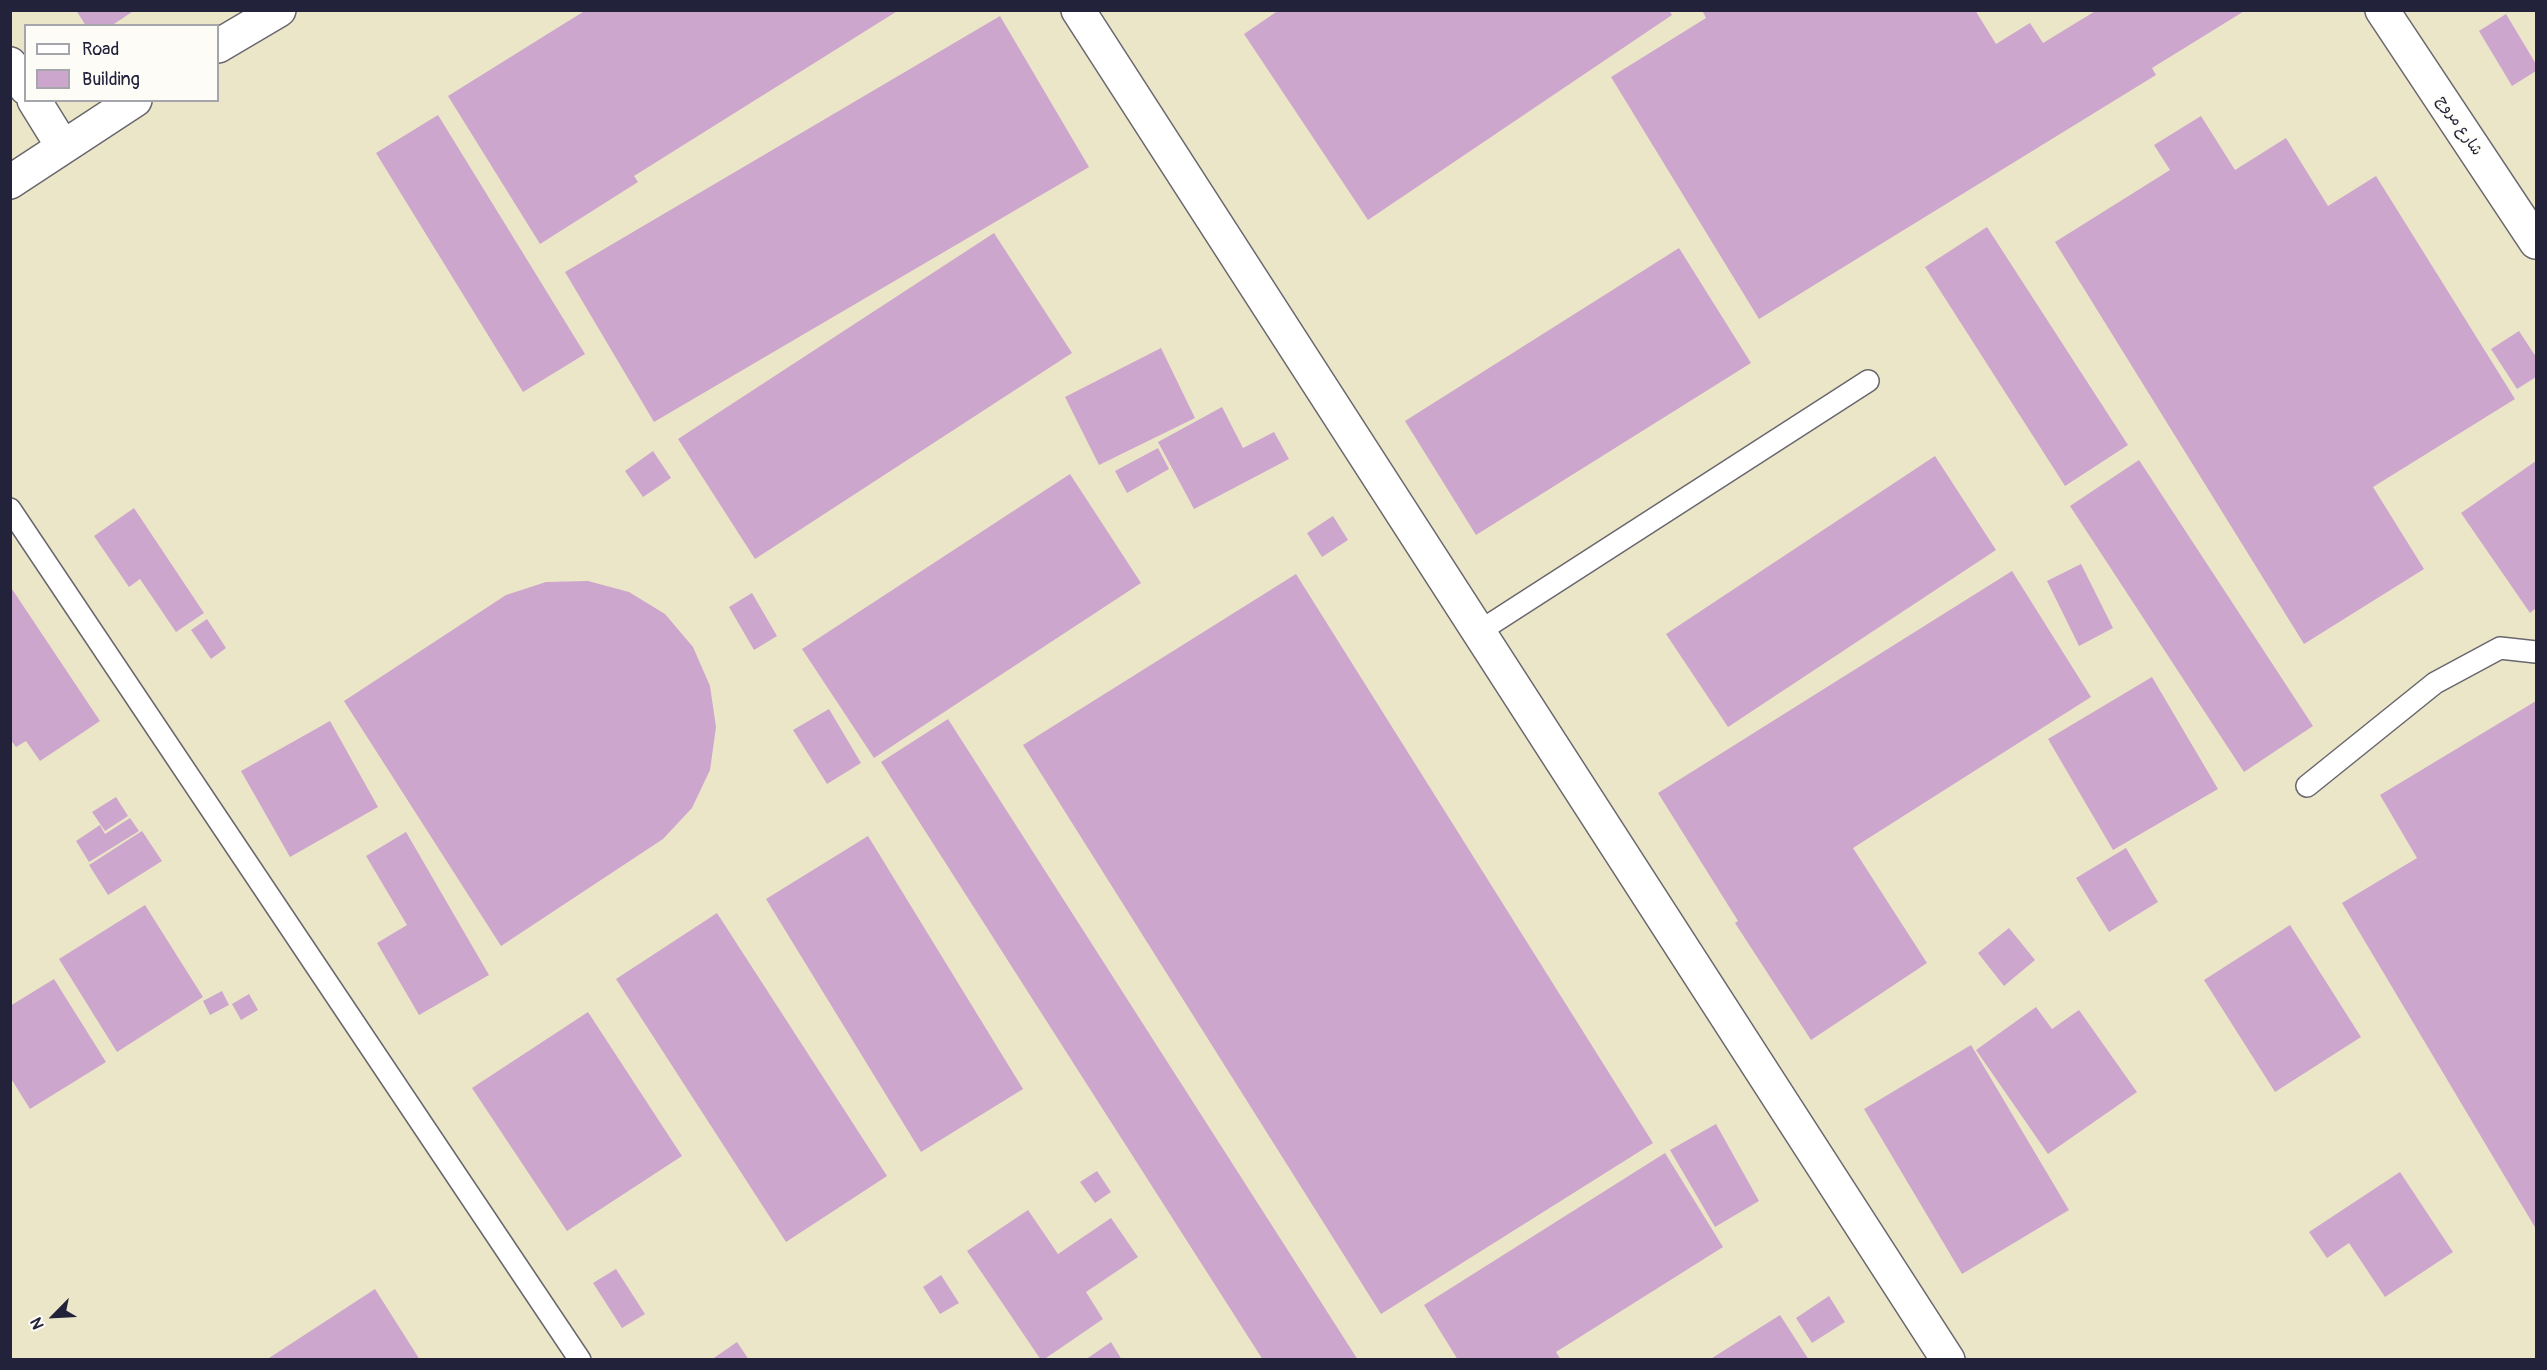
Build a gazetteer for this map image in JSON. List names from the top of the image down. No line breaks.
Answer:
{"streets":{"street":["شارع مروج"]},"legend":["Road","Building"],"north":"bottom left"}
